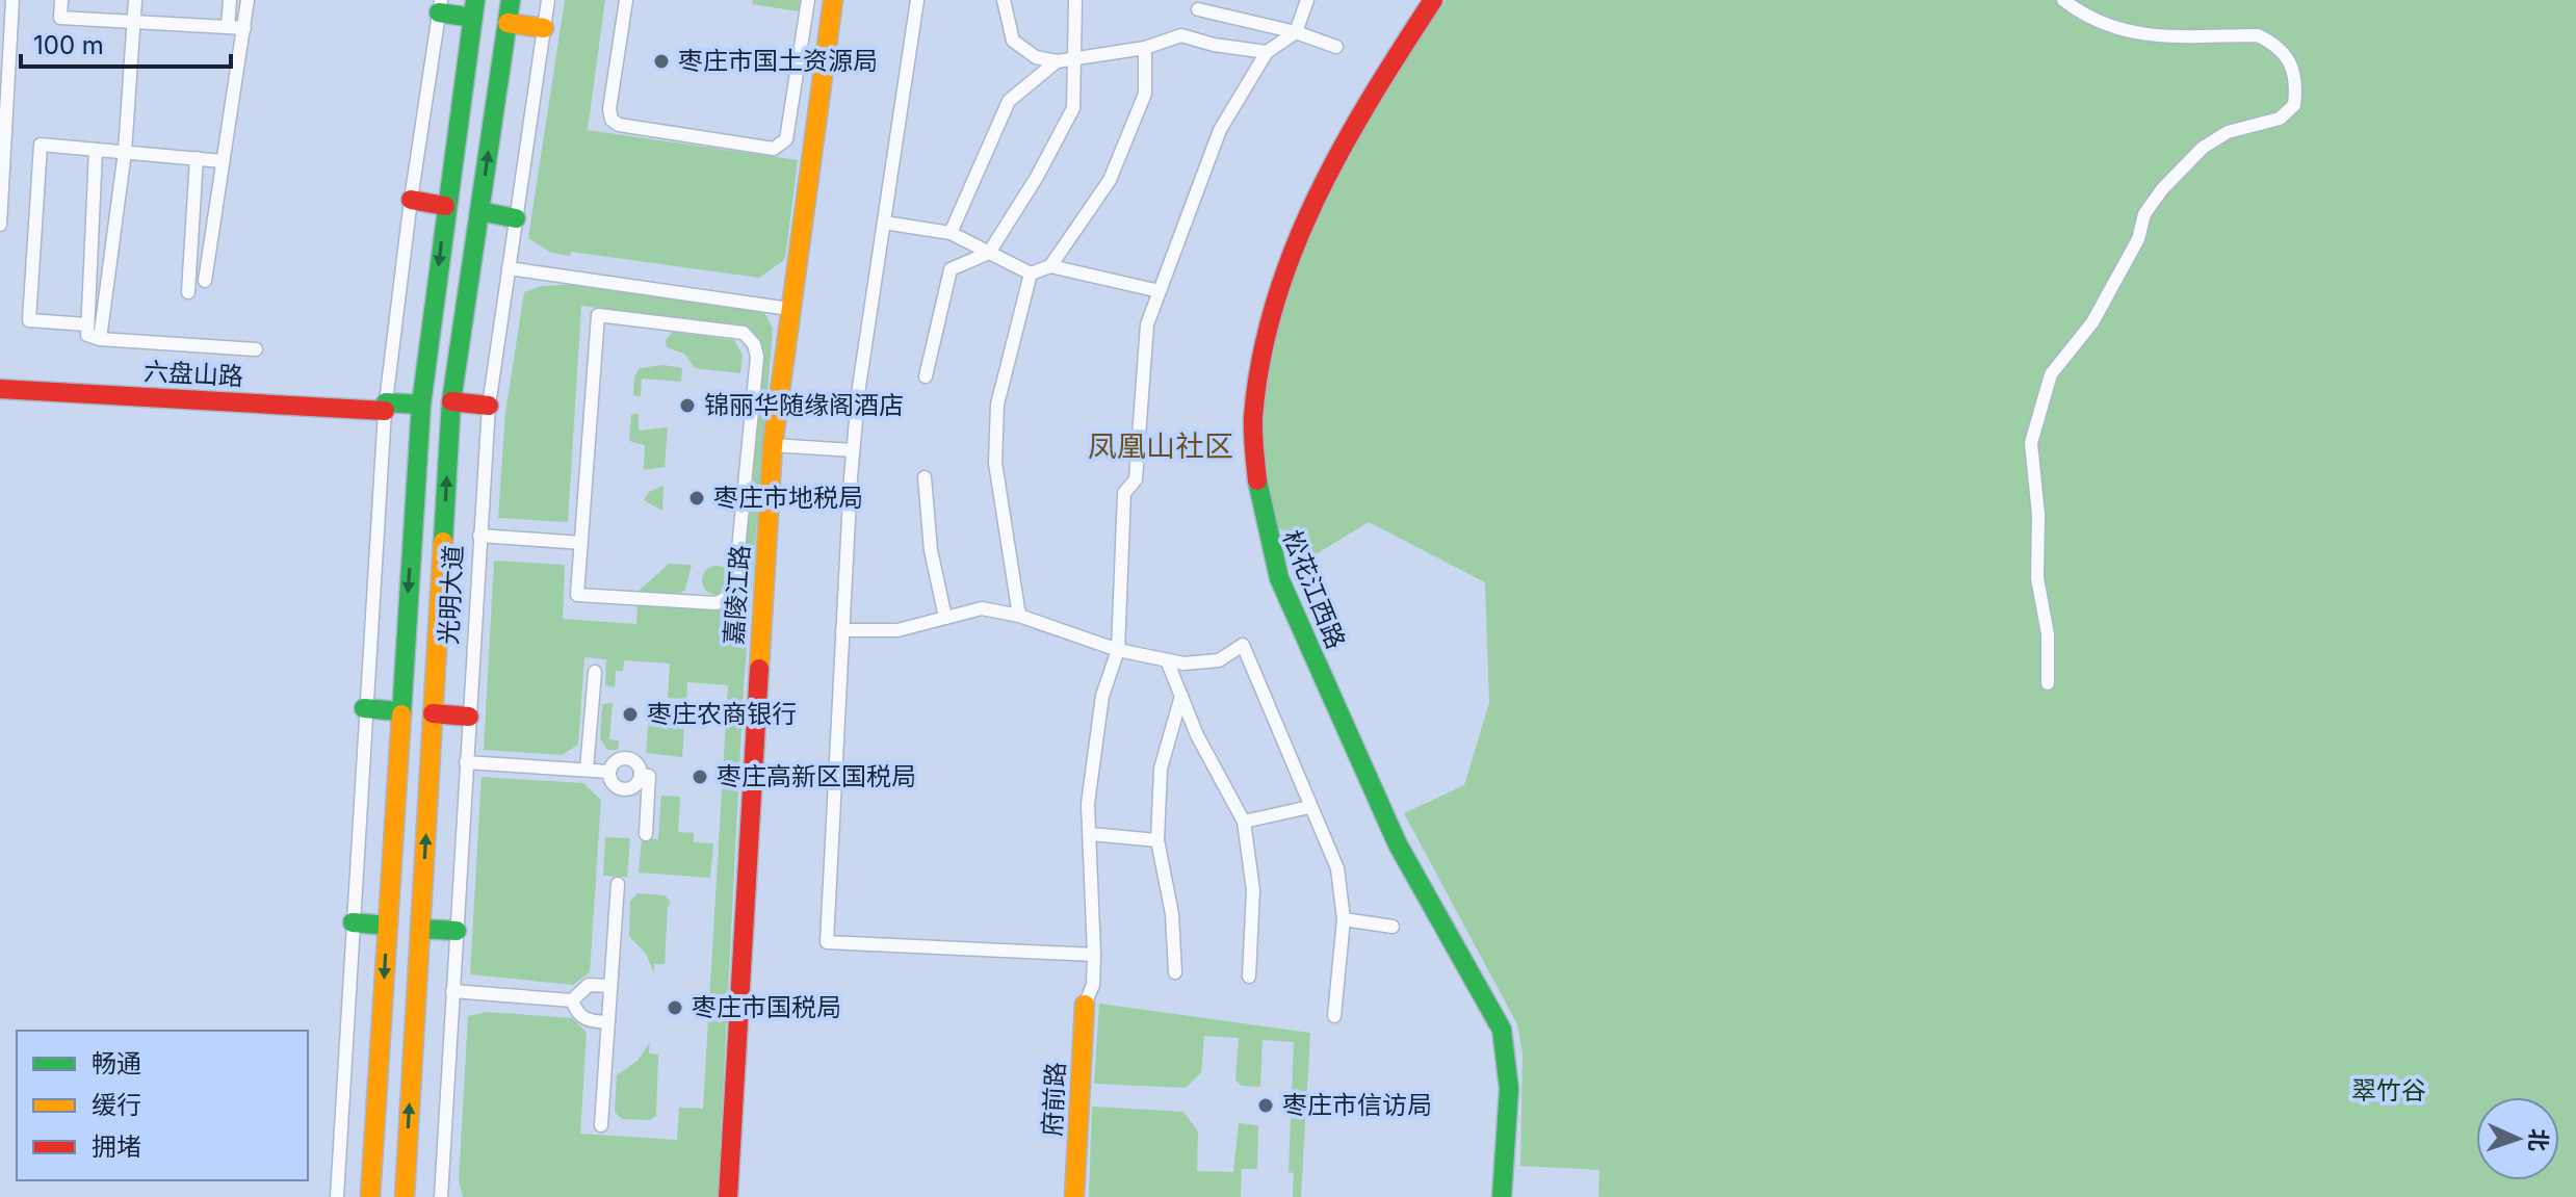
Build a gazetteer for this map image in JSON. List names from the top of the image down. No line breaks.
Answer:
{"streets":{"main road":["六盘山路","松花江西路","光明大道","嘉陵江路","府前路"]},"crossings":[["六盘山路","光明大道"]],"districts":["凤凰山社区"],"parks":["翠竹谷"],"places":["枣庄市国土资源局","锦丽华随缘阁酒店","枣庄市地税局","枣庄农商银行","枣庄高新区国税局","枣庄市国税局","枣庄市信访局"],"legend":["畅通","缓行","拥堵"],"scale_bar":"100 m","north":"right"}
